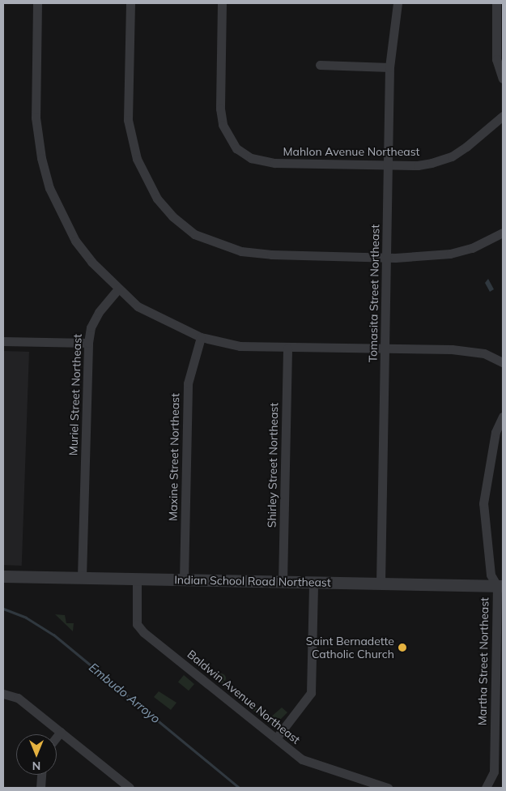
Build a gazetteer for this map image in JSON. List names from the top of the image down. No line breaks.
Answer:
{"streets":{"street":["Mahlon Avenue Northeast","Tomasita Street Northeast","Muriel Street Northeast","Maxine Street Northeast","Shirley Street Northeast","Indian School Road Northeast","Martha Street Northeast","Baldwin Avenue Northeast"]},"crossings":[["Mahlon Avenue Northeast","Tomasita Street Northeast"],["Tomasita Street Northeast","Indian School Road Northeast"],["Muriel Street Northeast","Indian School Road Northeast"],["Maxine Street Northeast","Indian School Road Northeast"],["Shirley Street Northeast","Indian School Road Northeast"],["Indian School Road Northeast","Martha Street Northeast"],["Indian School Road Northeast","Baldwin Avenue Northeast"]],"water":["Embudo Arroyo"],"places":["Saint Bernadette Catholic Church"],"north":"bottom"}
